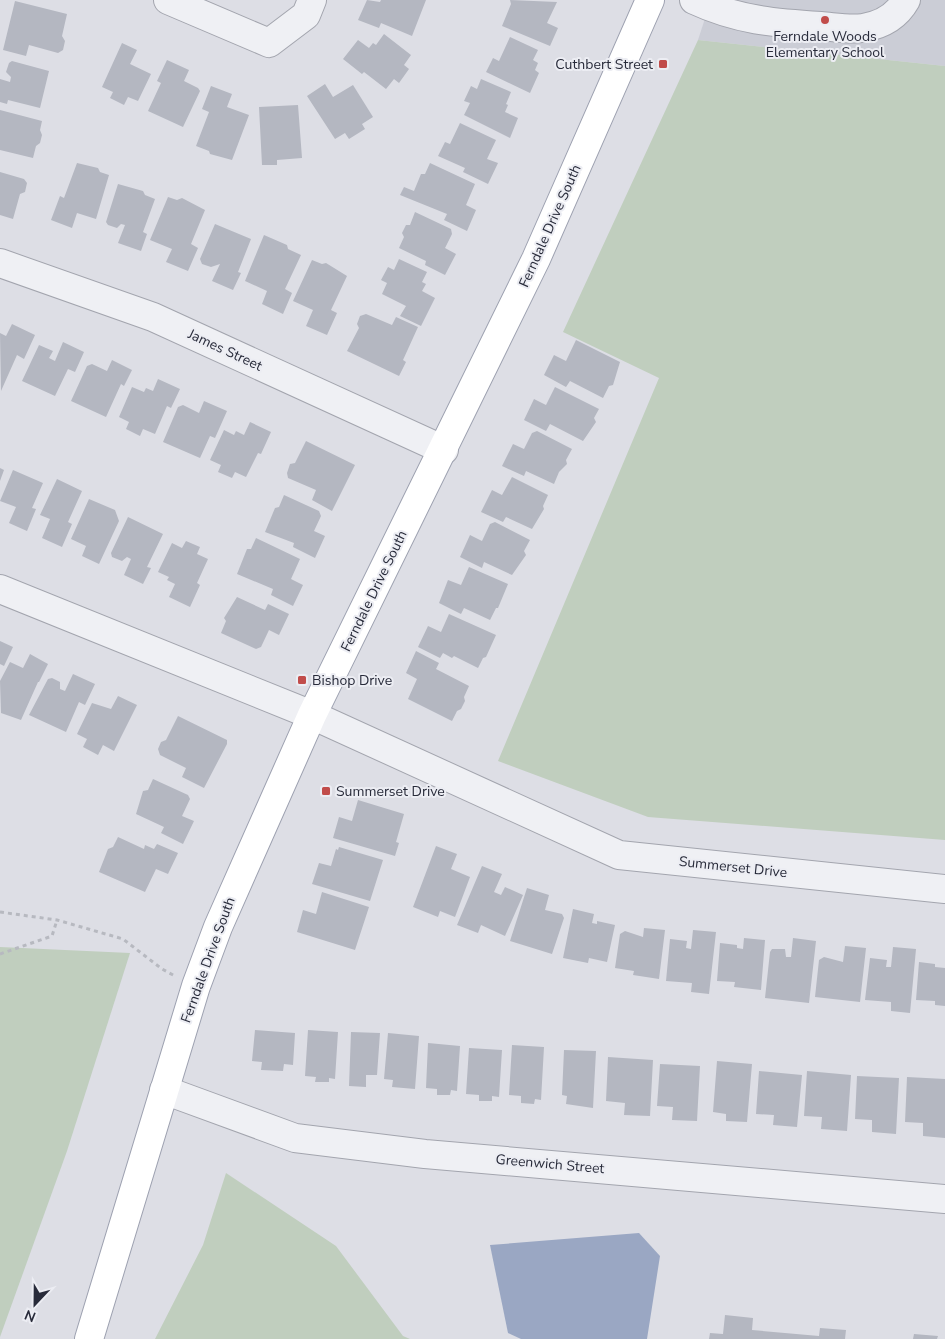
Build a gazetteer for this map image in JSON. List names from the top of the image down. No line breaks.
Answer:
{"streets":{"main road":["Ferndale Drive South"],"street":["James Street","Summerset Drive","Greenwich Street"]},"crossings":[["Ferndale Drive South","James Street"],["Ferndale Drive South","Summerset Drive"],["Ferndale Drive South","Greenwich Street"]],"places":{"other":["Ferndale Woods Elementary School"],"transit":["Cuthbert Street","Bishop Drive","Summerset Drive"]},"north":"bottom"}
